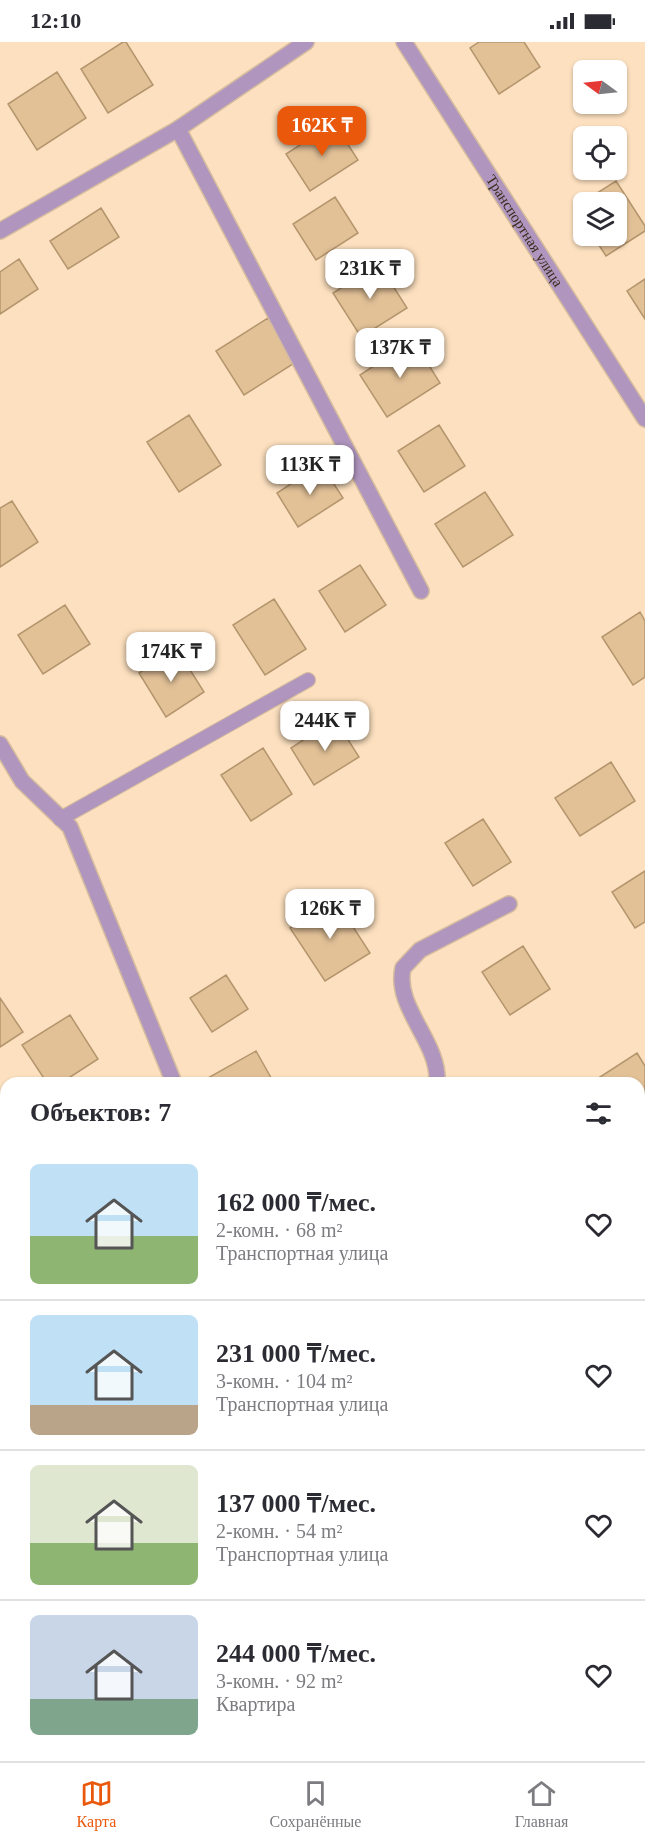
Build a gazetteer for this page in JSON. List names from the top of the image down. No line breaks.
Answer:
{"streets":{"street":["Транспортная улица"]},"north":"left","page":{"status":"12:10","price":["162K ₸","231K ₸","137K ₸","113K ₸","174K ₸","244K ₸","126K ₸"],"heading":"Объектов: 7","list":[{"name":"162 000 ₸/мес.","note":"2-комн. · 68 m² · Транспортная улица"},{"name":"231 000 ₸/мес.","note":"3-комн. · 104 m² · Транспортная улица"},{"name":"137 000 ₸/мес.","note":"2-комн. · 54 m² · Транспортная улица"},{"name":"244 000 ₸/мес.","note":"3-комн. · 92 m² · Квартира"}],"tabs":["Карта","Сохранённые","Главная"]}}
